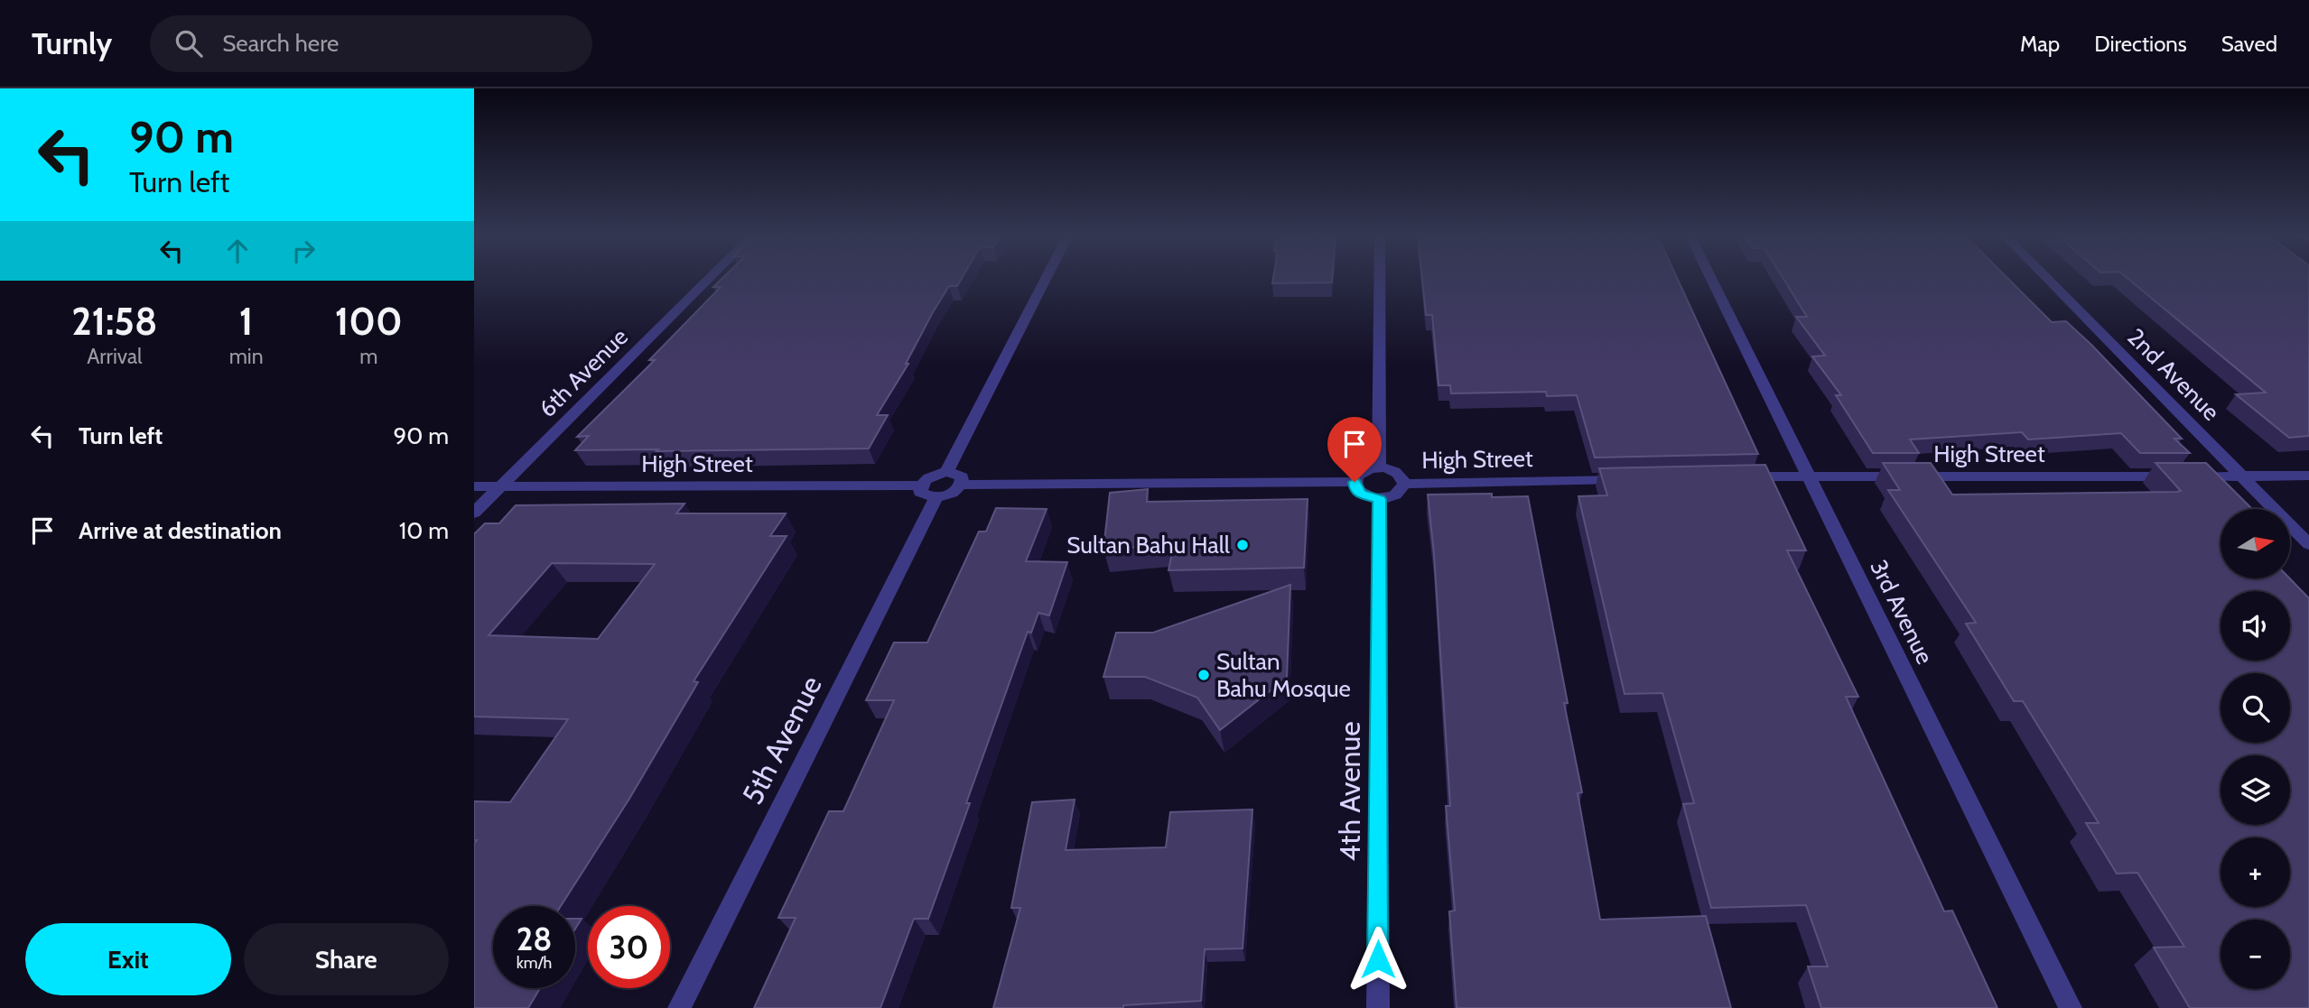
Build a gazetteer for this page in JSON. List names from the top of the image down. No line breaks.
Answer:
{"streets":{"street":["6th Avenue","2nd Avenue","High Street","3rd Avenue","5th Avenue","4th Avenue"]},"crossings":[["6th Avenue","High Street"],["2nd Avenue","High Street"],["High Street","3rd Avenue"],["High Street","5th Avenue"],["High Street","4th Avenue"]],"places":["Sultan Bahu Hall","Sultan Bahu Mosque"],"north":"right","page":{"header":"Turnly","search":"Search here","nav":["Map","Directions","Saved"],"turn":["90 m","Turn left"],"eta":["21:58","Arrival","1","min","100","m"],"list":[{"name":"Turn left","value":"90 m"},{"name":"Arrive at destination","value":"10 m"}],"map_buttons":["+","−"],"speed":"28 km/h","limit":"30","buttons":["Exit","Share"]}}
